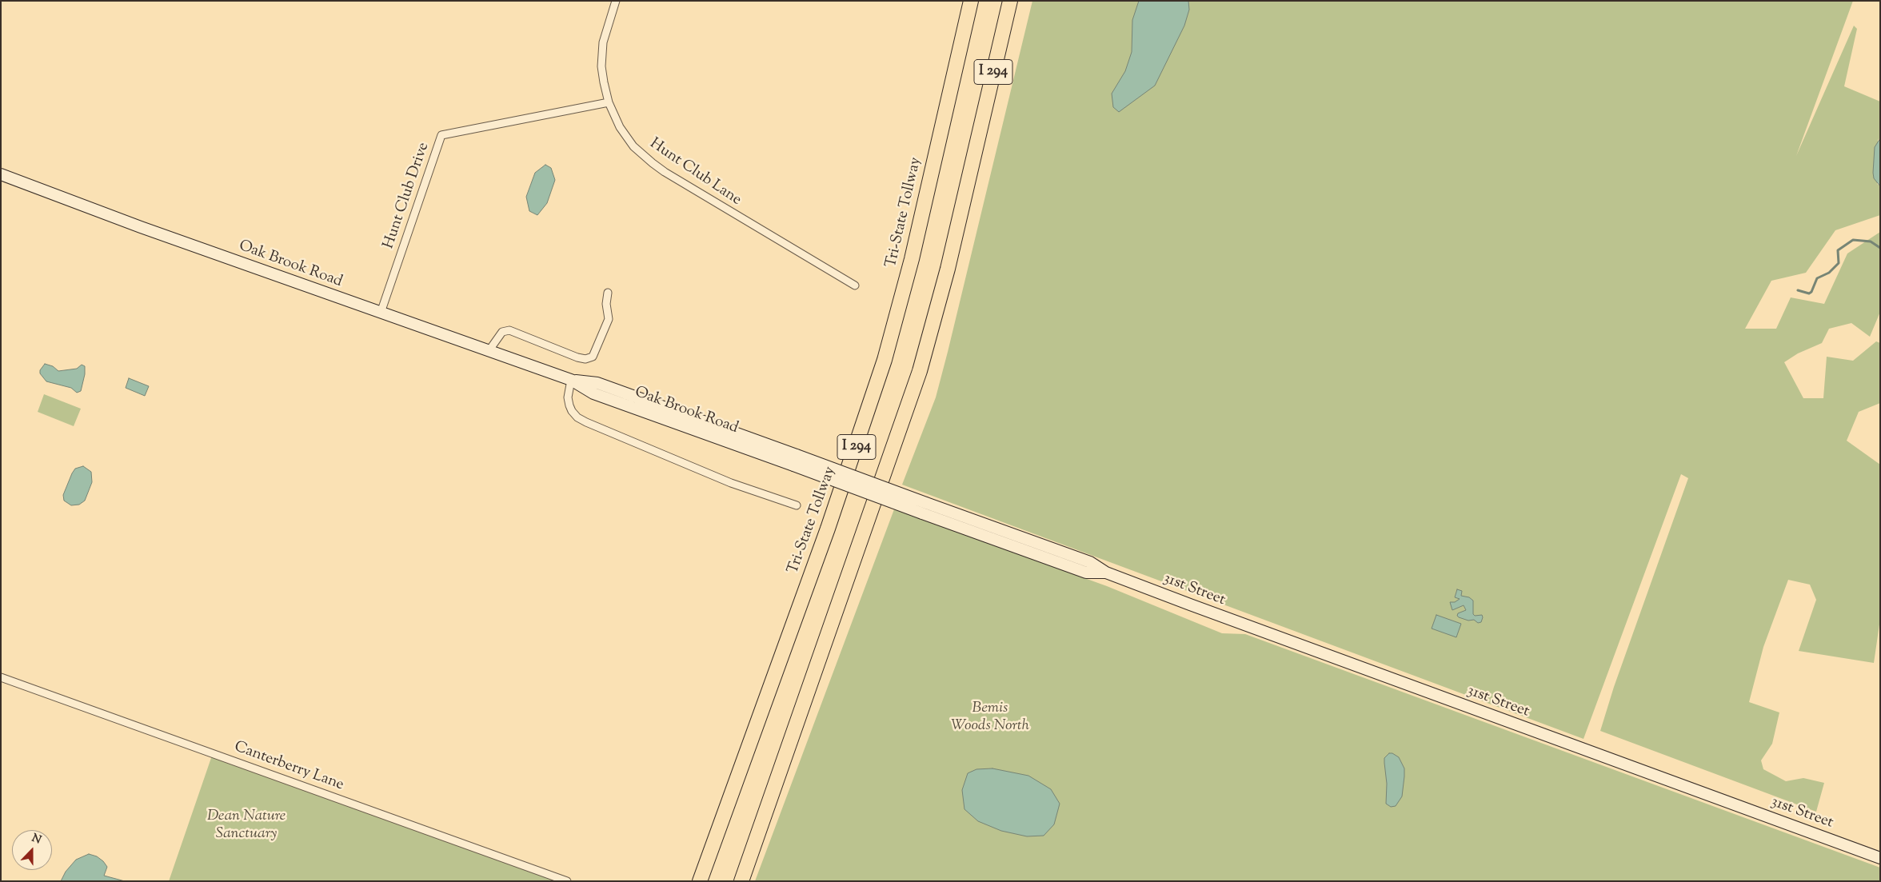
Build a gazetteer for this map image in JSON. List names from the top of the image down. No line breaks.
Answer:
{"streets":{"highway":["I 294","Tri-State Tollway"],"main road":["Oak Brook Road","31st Street"],"street":["Hunt Club Lane","Hunt Club Drive","Canterberry Lane"]},"crossings":[["Hunt Club Lane","Hunt Club Drive"],["Hunt Club Drive","Oak Brook Road"],["Oak Brook Road","31st Street"]],"parks":["Bemis Woods North","Dean Nature Sanctuary"],"north":"top"}
